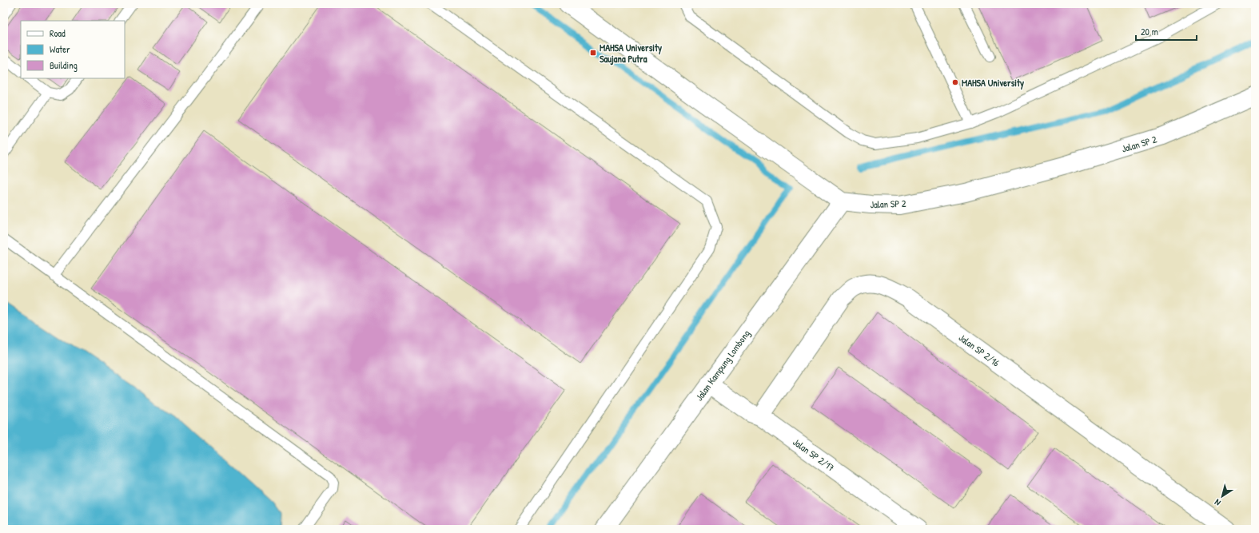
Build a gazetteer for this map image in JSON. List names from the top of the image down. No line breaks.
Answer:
{"streets":{"street":["Jalan SP 2","Jalan SP 2/16","Jalan Kampung Lombong","Jalan SP 2/17"]},"crossings":[["Jalan SP 2","Jalan Kampung Lombong"],["Jalan SP 2/16","Jalan SP 2/17"],["Jalan Kampung Lombong","Jalan SP 2/17"]],"places":{"transit":["MAHSA University Saujana Putra"],"other":["MAHSA University"]},"legend":["Road","Water","Building"],"scale_bar":"20 m","north":"bottom left"}
